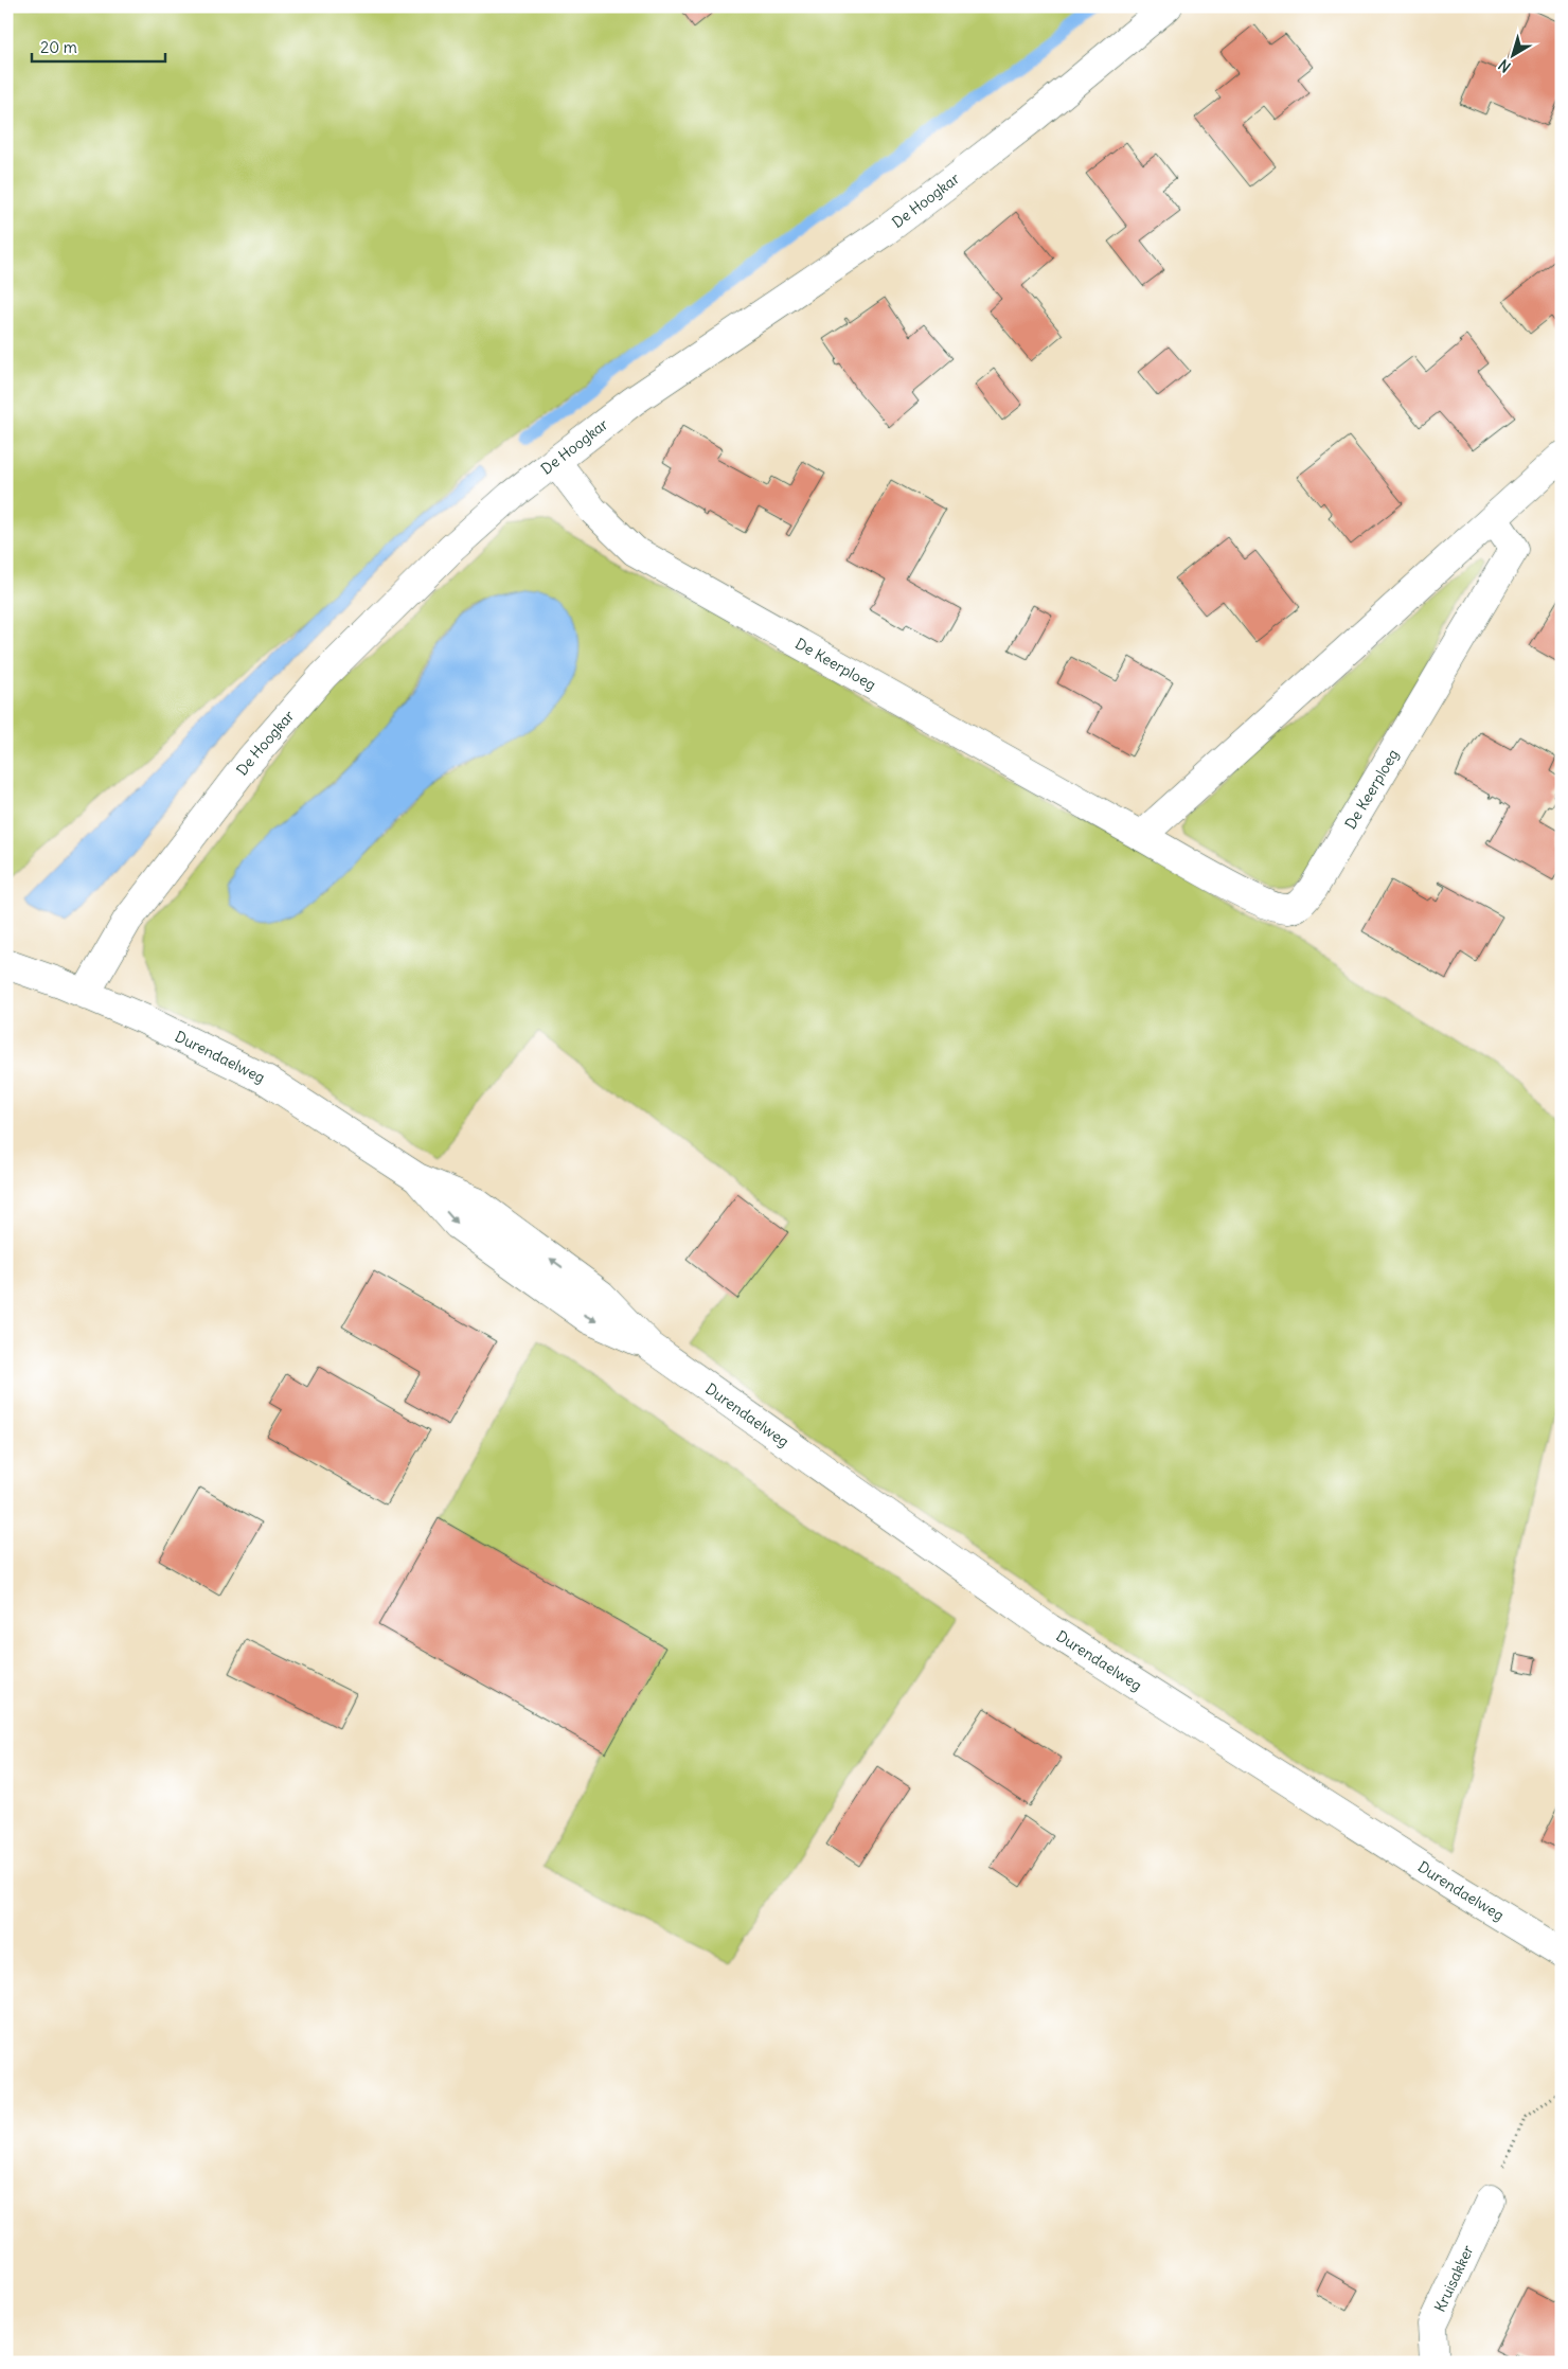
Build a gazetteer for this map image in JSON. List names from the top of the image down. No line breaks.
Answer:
{"streets":{"street":["De Hoogkar","De Keerploeg","Durendaelweg","Kruisakker"]},"crossings":[["De Hoogkar","De Keerploeg"],["De Hoogkar","Durendaelweg"]],"scale_bar":"20 m","north":"bottom left"}
